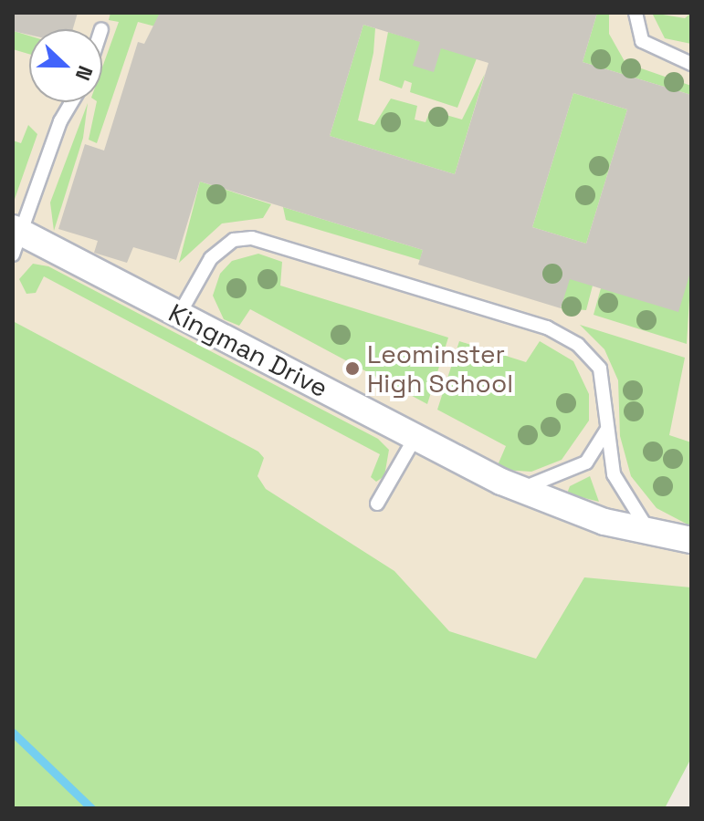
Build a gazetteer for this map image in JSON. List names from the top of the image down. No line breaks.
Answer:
{"streets":{"street":["Kingman Drive"]},"places":["Leominster High School"],"north":"right"}
